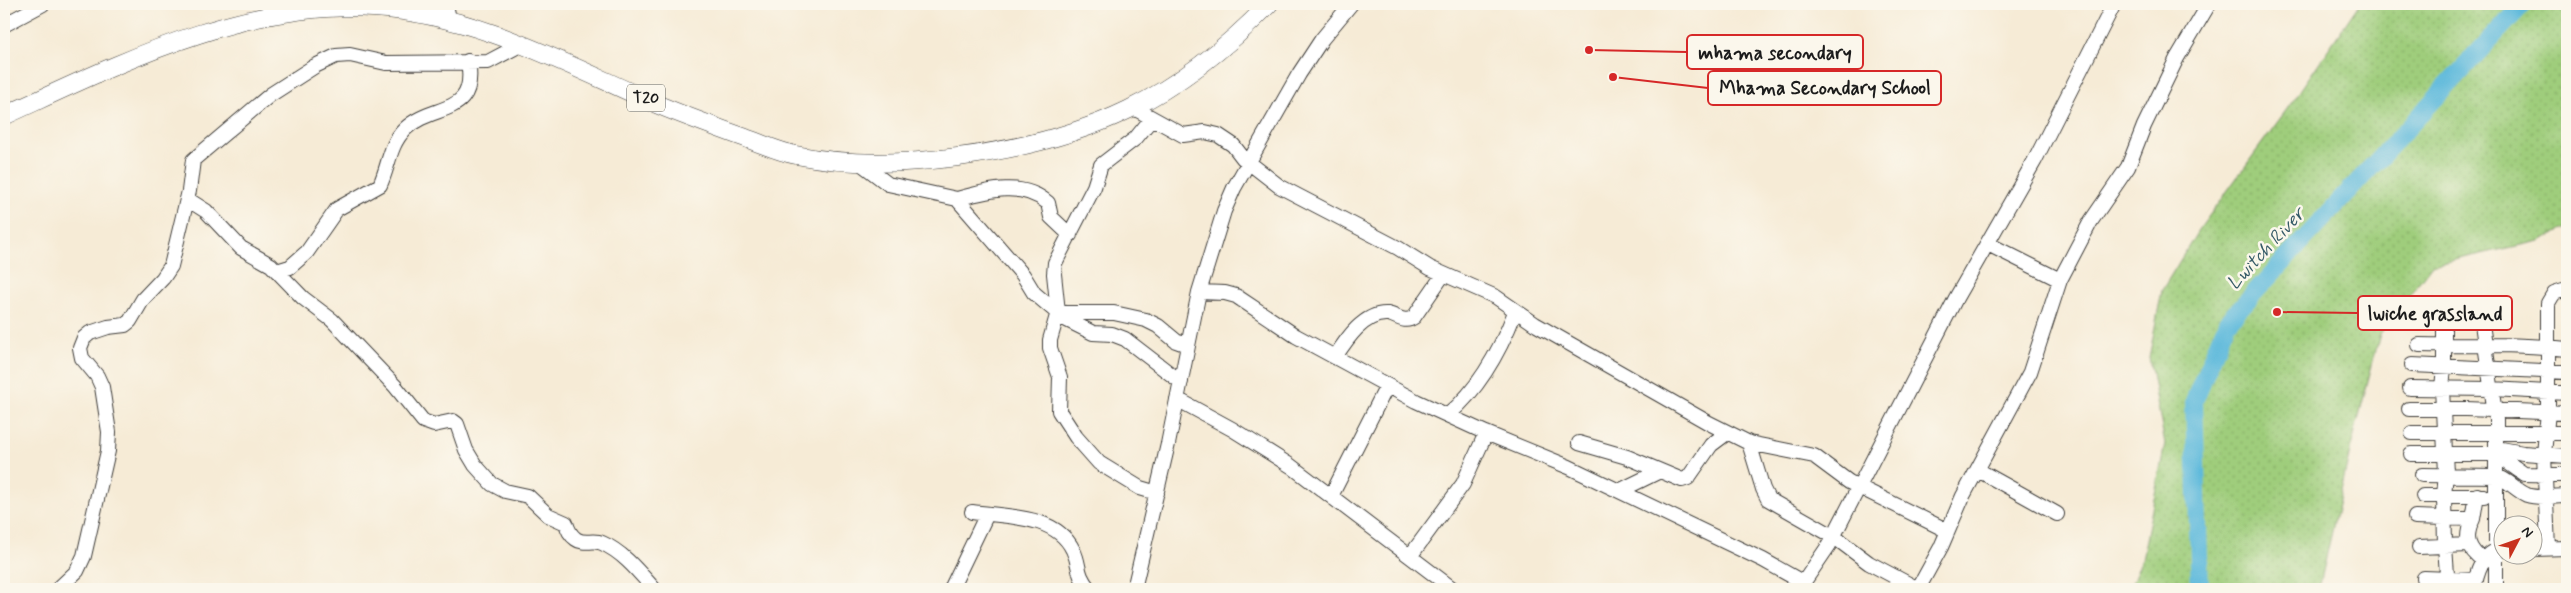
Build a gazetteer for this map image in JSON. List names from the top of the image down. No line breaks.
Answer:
{"streets":{"main road":["T20"]},"water":["Lwitch River"],"places":["mhama secondary","Mhama Secondary School","lwiche grassland"],"north":"top right"}
